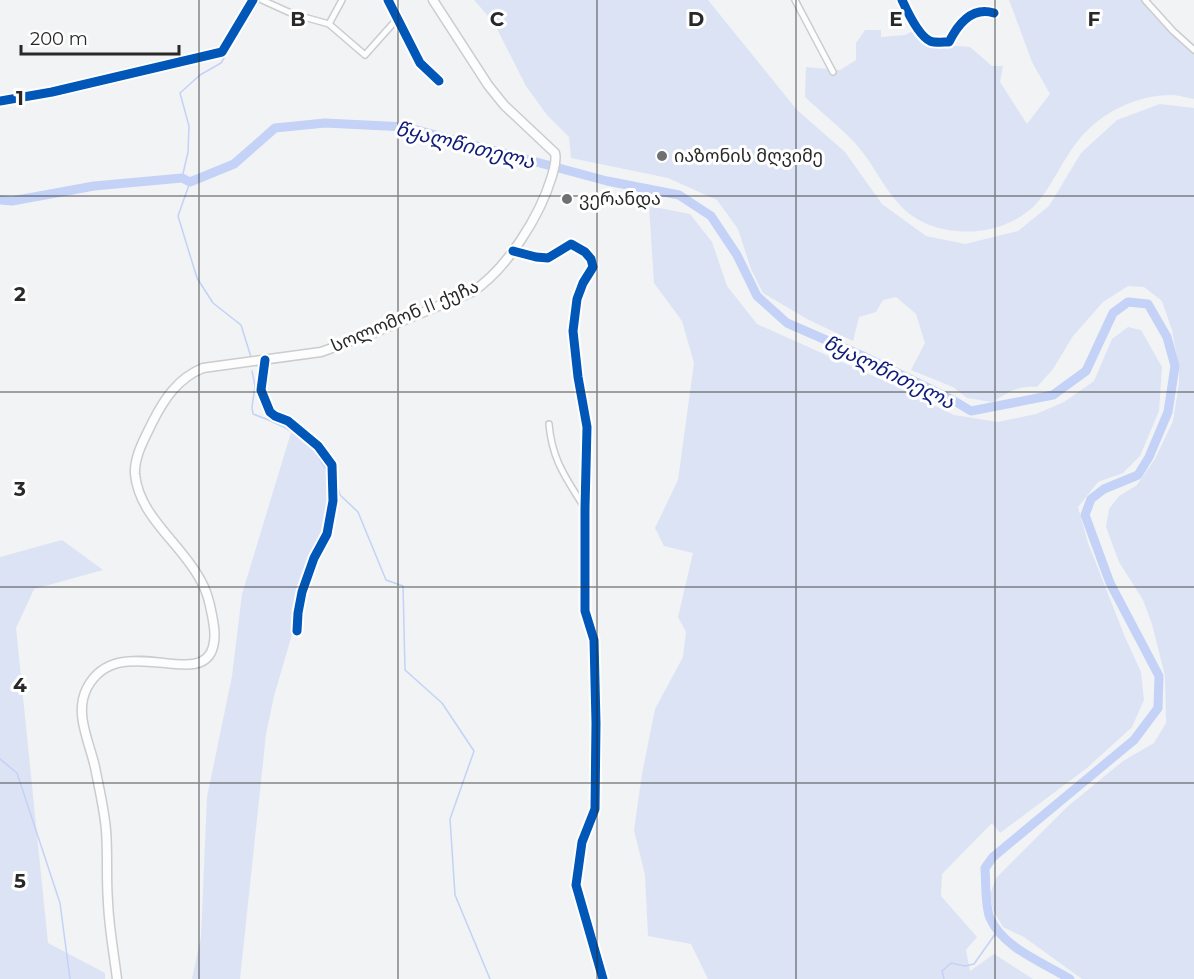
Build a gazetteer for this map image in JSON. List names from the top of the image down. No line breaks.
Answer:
{"streets":{"main road":["სოლომონ II ქუჩა"]},"water":["წყალწითელა"],"places":["იაზონის მღვიმე","ვერანდა"],"scale_bar":"200 m","grid":{"columns":["B","C","D","E","F"],"rows":["1","2","3","4","5"]}}
